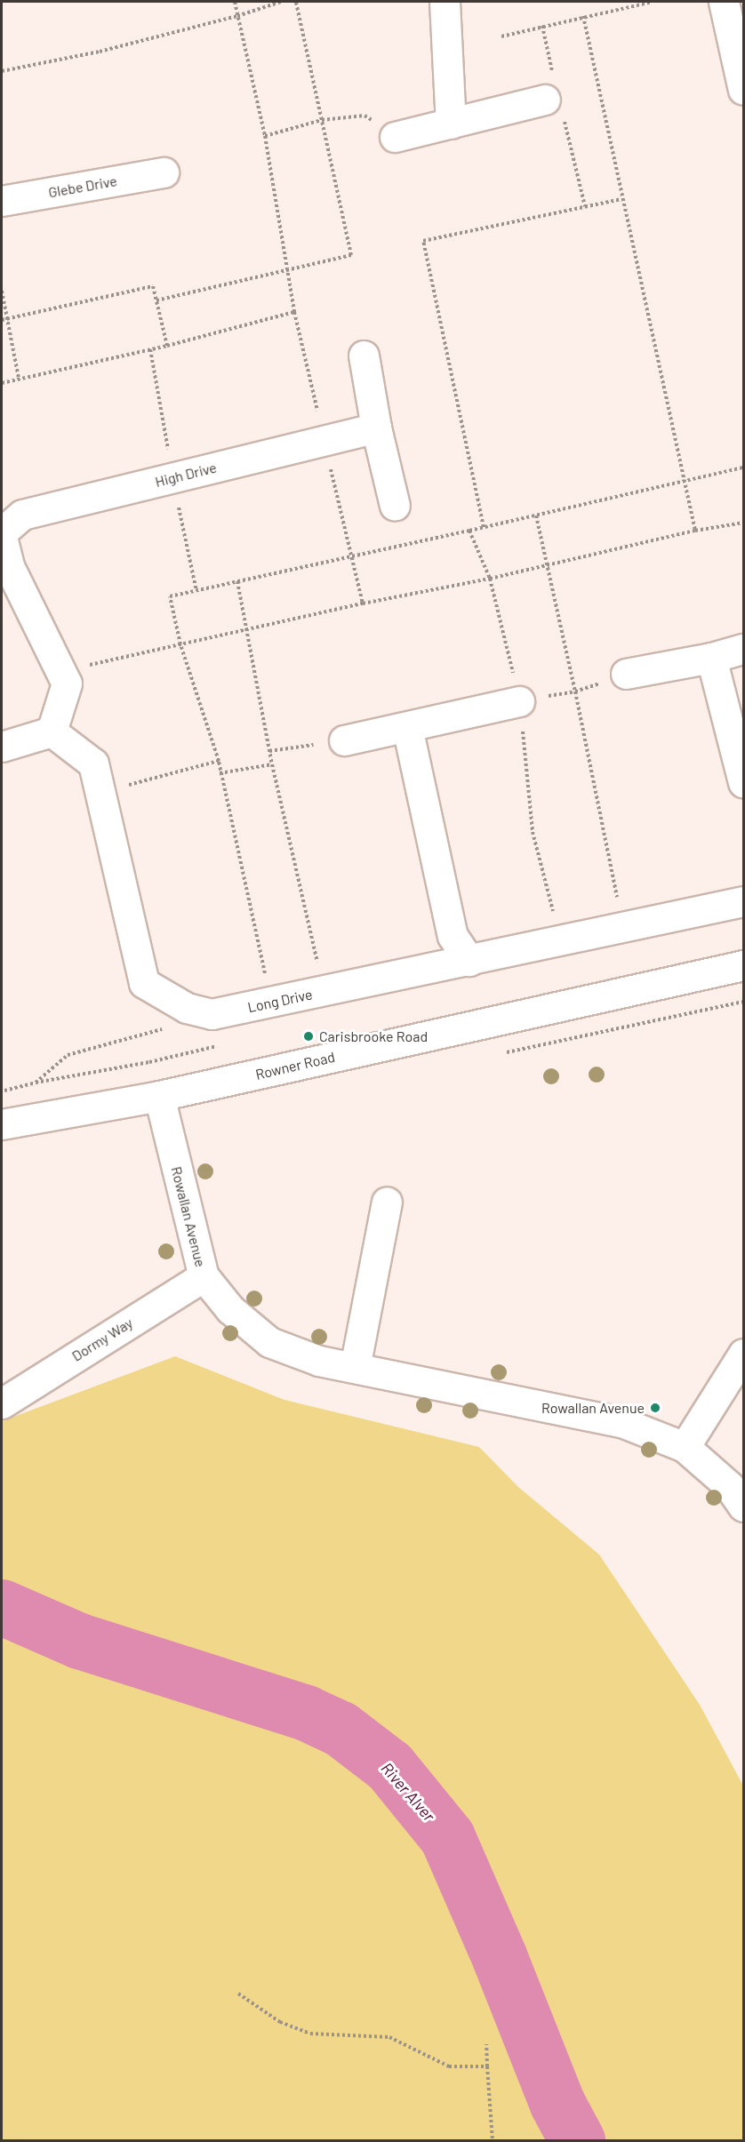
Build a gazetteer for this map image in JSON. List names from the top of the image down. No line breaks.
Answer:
{"streets":{"street":["Glebe Drive","High Drive","Long Drive","Rowner Road","Rowallan Avenue","Dormy Way"]},"crossings":[["Rowner Road","Rowallan Avenue"],["Rowallan Avenue","Dormy Way"]],"water":["River Alver"],"places":["Carisbrooke Road","Rowallan Avenue"]}
